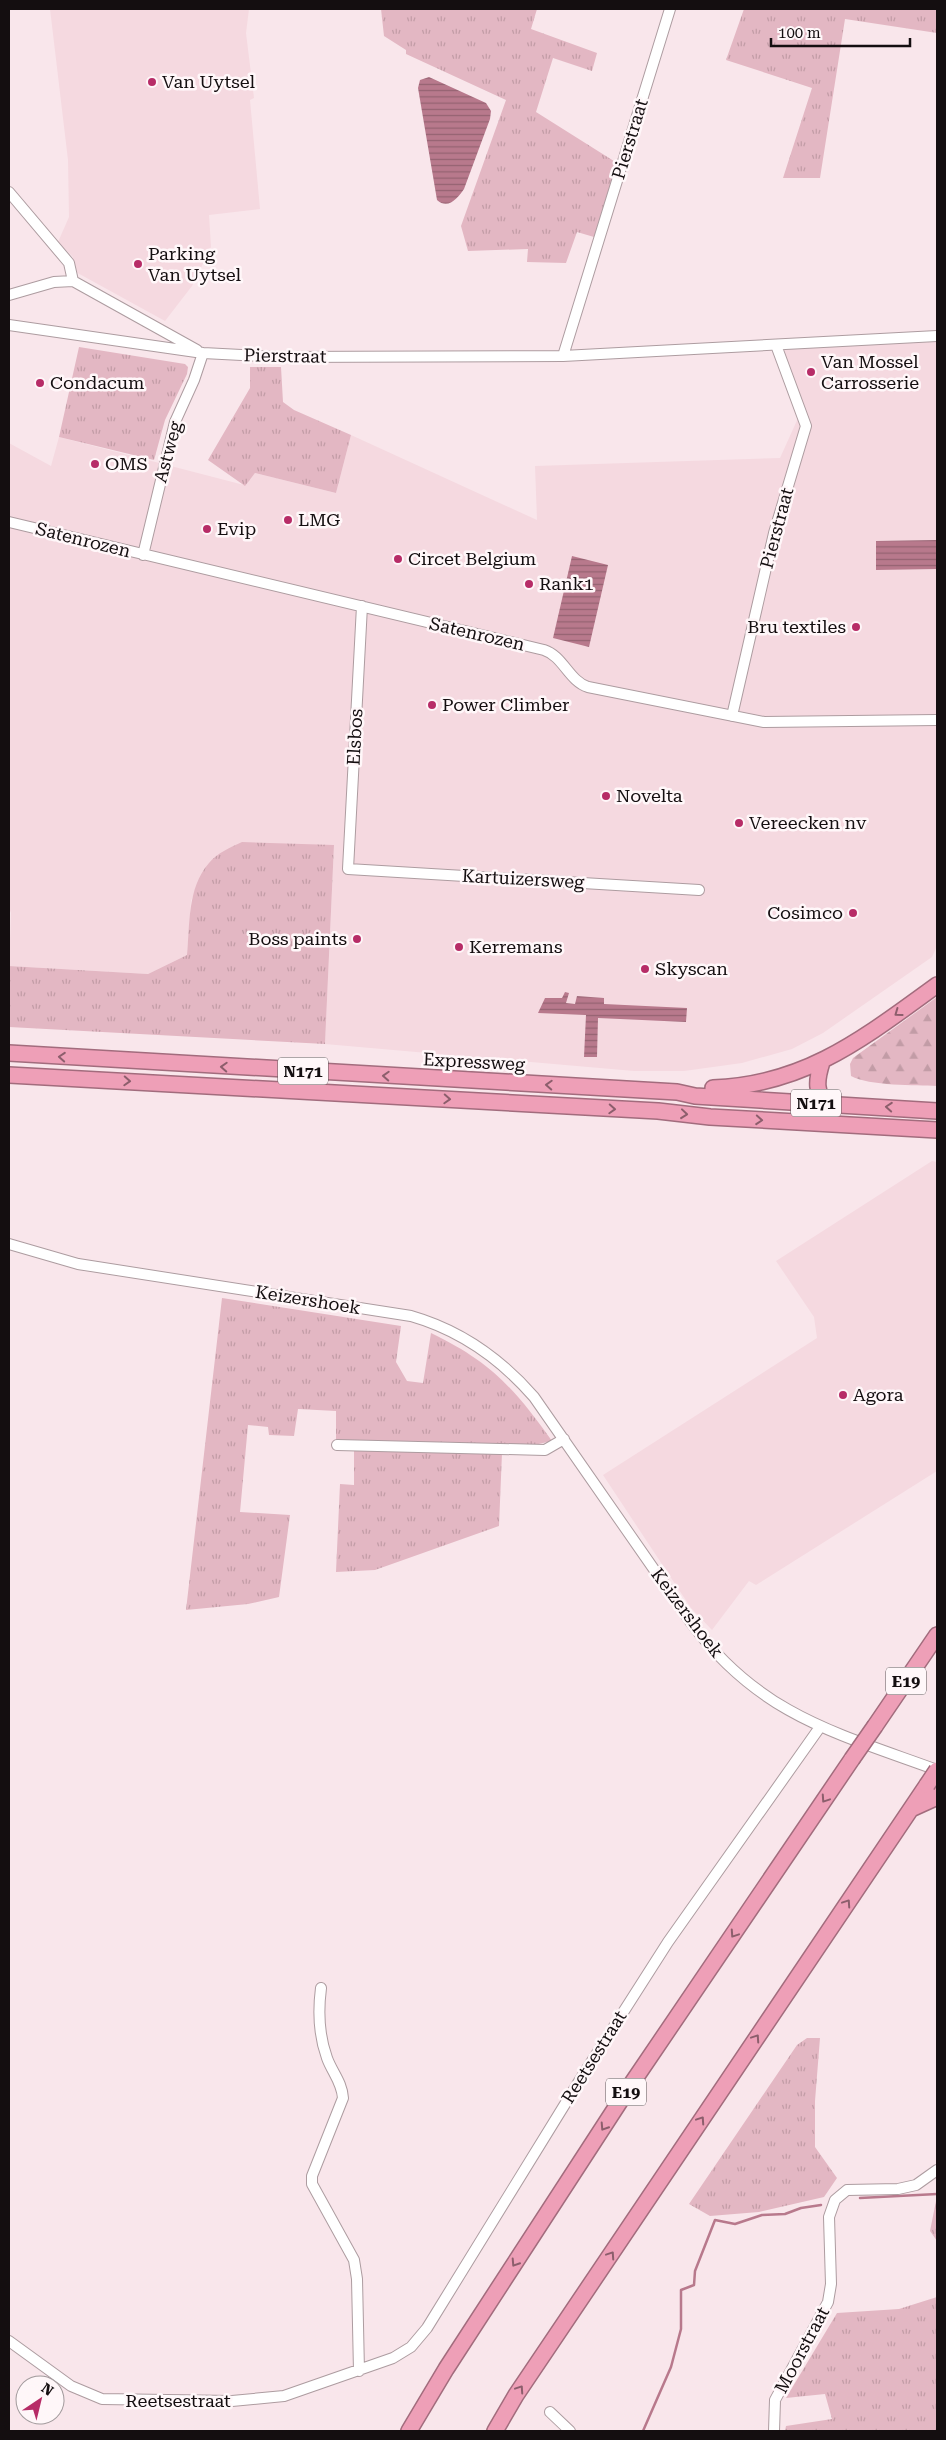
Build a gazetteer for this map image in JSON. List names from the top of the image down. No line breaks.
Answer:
{"streets":{"highway":["Expressweg","N171","E19"],"street":["Pierstraat","Astweg","Satenrozen","Elsbos","Kartuizersweg","Keizershoek","Reetsestraat","Moorstraat"]},"crossings":[["Pierstraat","Astweg"],["Pierstraat","Satenrozen"],["Astweg","Satenrozen"],["Satenrozen","Elsbos"],["Elsbos","Kartuizersweg"],["Keizershoek","Reetsestraat"]],"places":["Van Uytsel","Parking Van Uytsel","Van Mossel Carrosserie","Condacum","OMS","LMG","Evip","Circet Belgium","Rank1","Bru textiles","Power Climber","Novelta","Vereecken nv","Cosimco","Boss paints","Kerremans","Skyscan","Agora"],"scale_bar":"100 m","north":"top right"}
